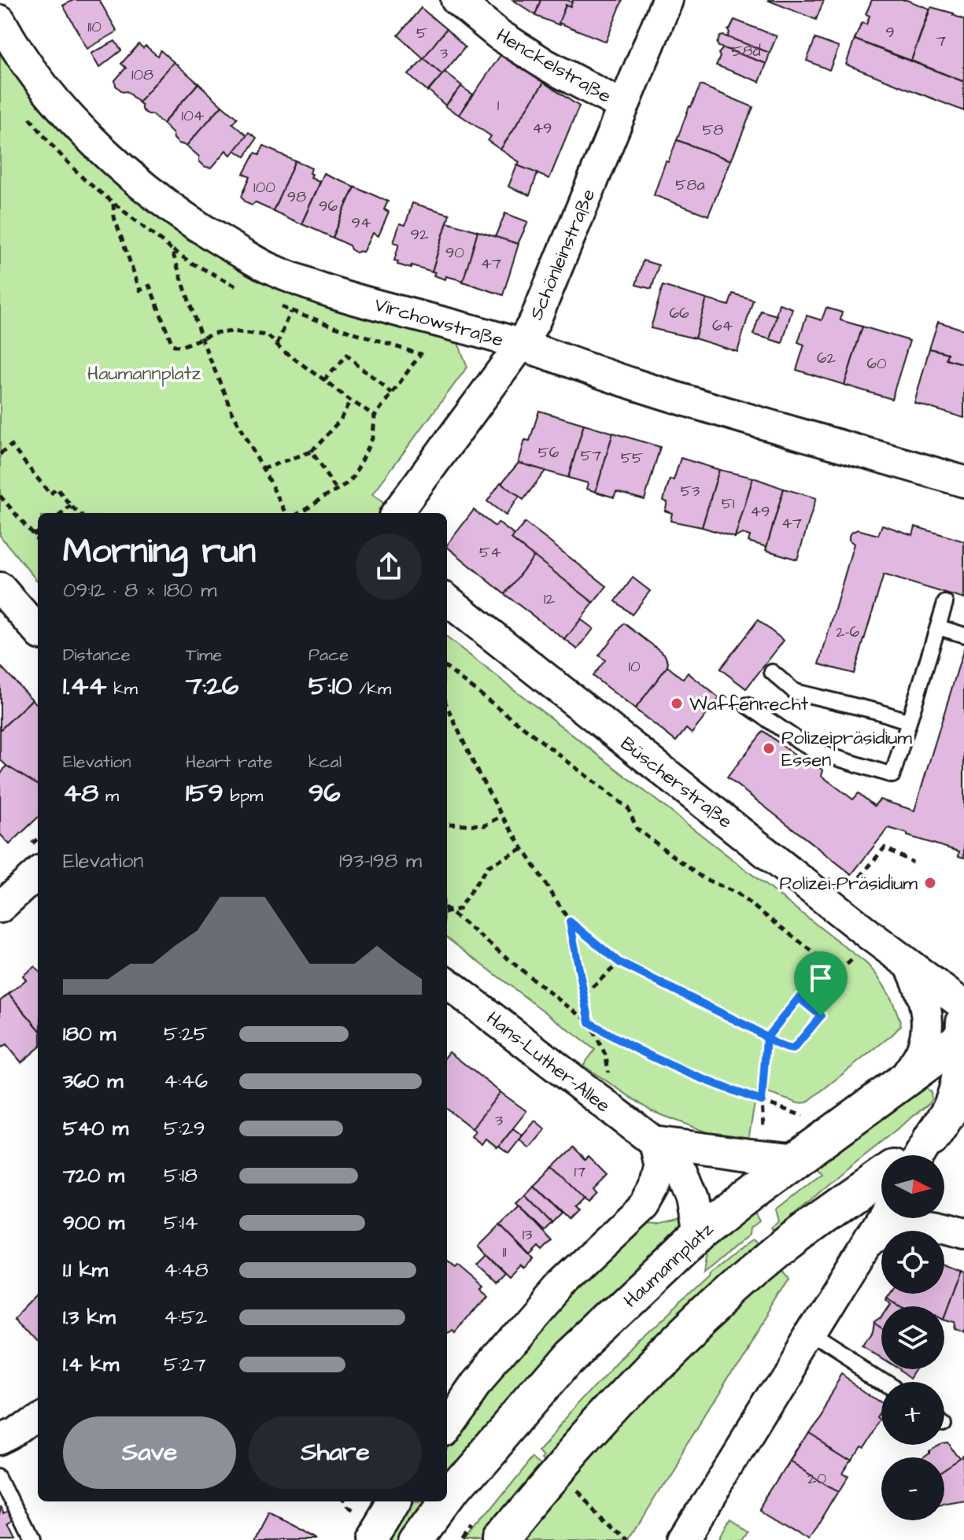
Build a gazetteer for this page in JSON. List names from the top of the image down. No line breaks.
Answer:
{"streets":{"main road":["Haumannplatz"],"street":["Henckelstraße","Schönleinstraße","Virchowstraße","Büscherstraße","Hans-Luther-Allee"]},"crossings":[["Henckelstraße","Schönleinstraße"],["Schönleinstraße","Virchowstraße"],["Büscherstraße","Haumannplatz"],["Hans-Luther-Allee","Haumannplatz"]],"parks":["Haumannplatz"],"places":["Waffenrecht","Polizeipräsidium Essen","Polizei-Präsidium"],"house_numbers":["110","9","5","7","58d","3","108","1","104","49","58","58a","100","98","96","94","92","90","47","66","64","62","60","56","57","55","53","51","49","47","54","12","2-6","10","3","17","13","11","20"],"north":"right","page":{"heading":["Morning run","09:12 · 8 × 180 m"],"stats":[["Distance","1.44 km"],["Time","7:26"],["Pace","5:10 /km"],["Elevation","48 m"],["Heart rate","159 bpm"],["kcal","96"]],"chart":["Elevation","193–198 m"],"list":[{"name":"180 m","note":"5:25"},{"name":"360 m","note":"4:46"},{"name":"540 m","note":"5:29"},{"name":"720 m","note":"5:18"},{"name":"900 m","note":"5:14"},{"name":"1.1 km","note":"4:48"},{"name":"1.3 km","note":"4:52"},{"name":"1.4 km","note":"5:27"}],"map_buttons":["+","−"],"buttons":["Save","Share"]}}
